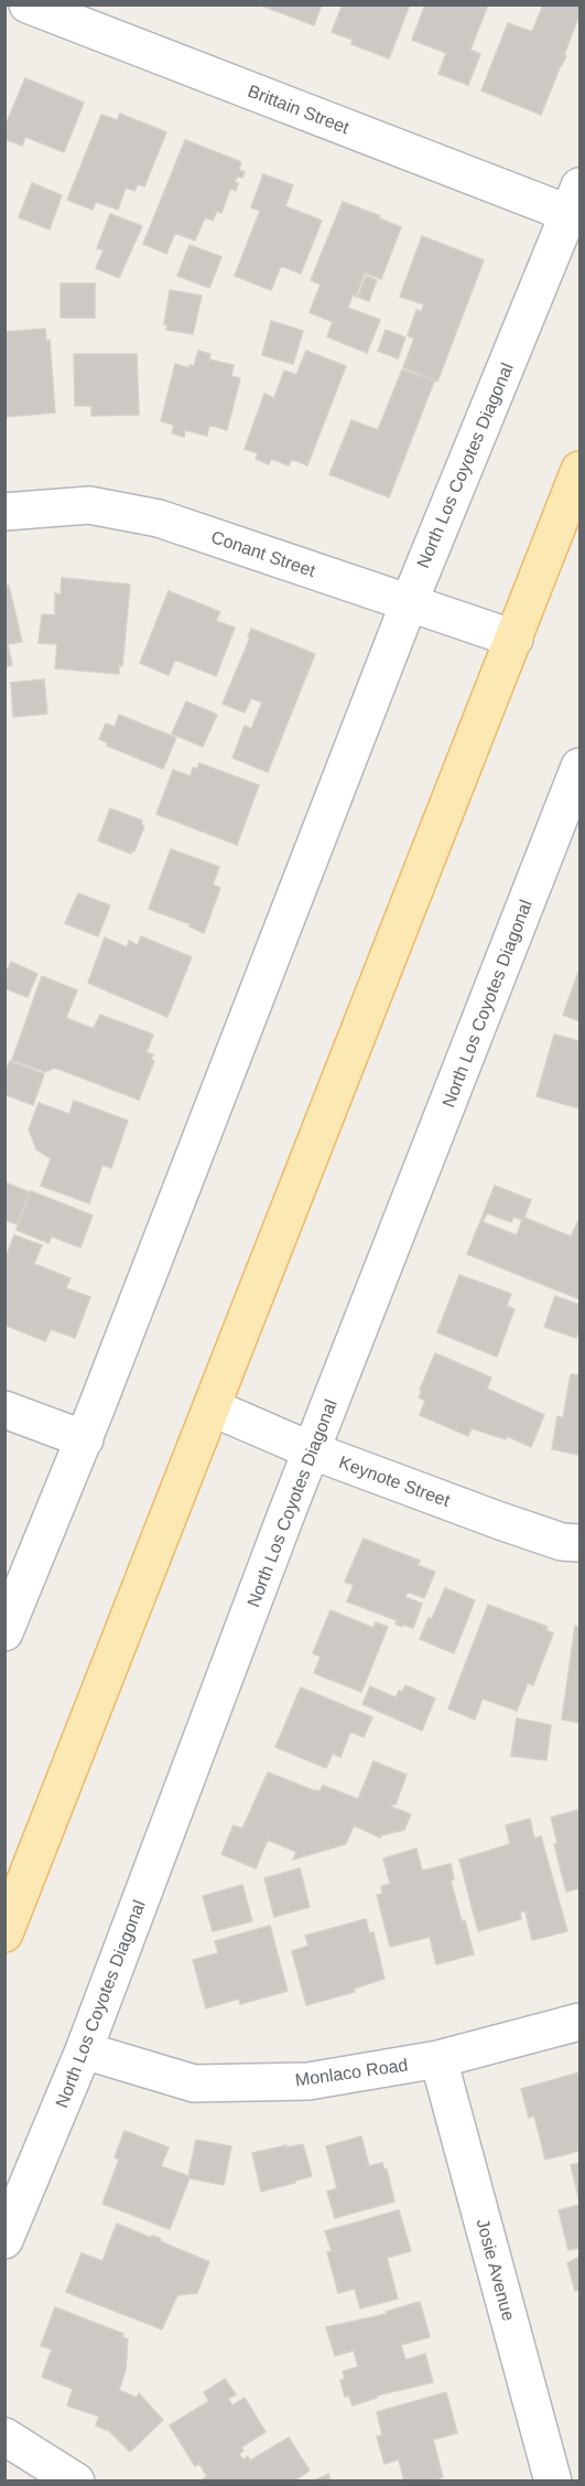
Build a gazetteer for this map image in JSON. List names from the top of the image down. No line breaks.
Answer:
{"streets":{"street":["Brittain Street","North Los Coyotes Diagonal","Conant Street","Keynote Street","Monlaco Road","Josie Avenue"]},"crossings":[["Brittain Street","North Los Coyotes Diagonal"],["North Los Coyotes Diagonal","Conant Street"],["North Los Coyotes Diagonal","Keynote Street"],["North Los Coyotes Diagonal","Monlaco Road"],["Monlaco Road","Josie Avenue"]]}
